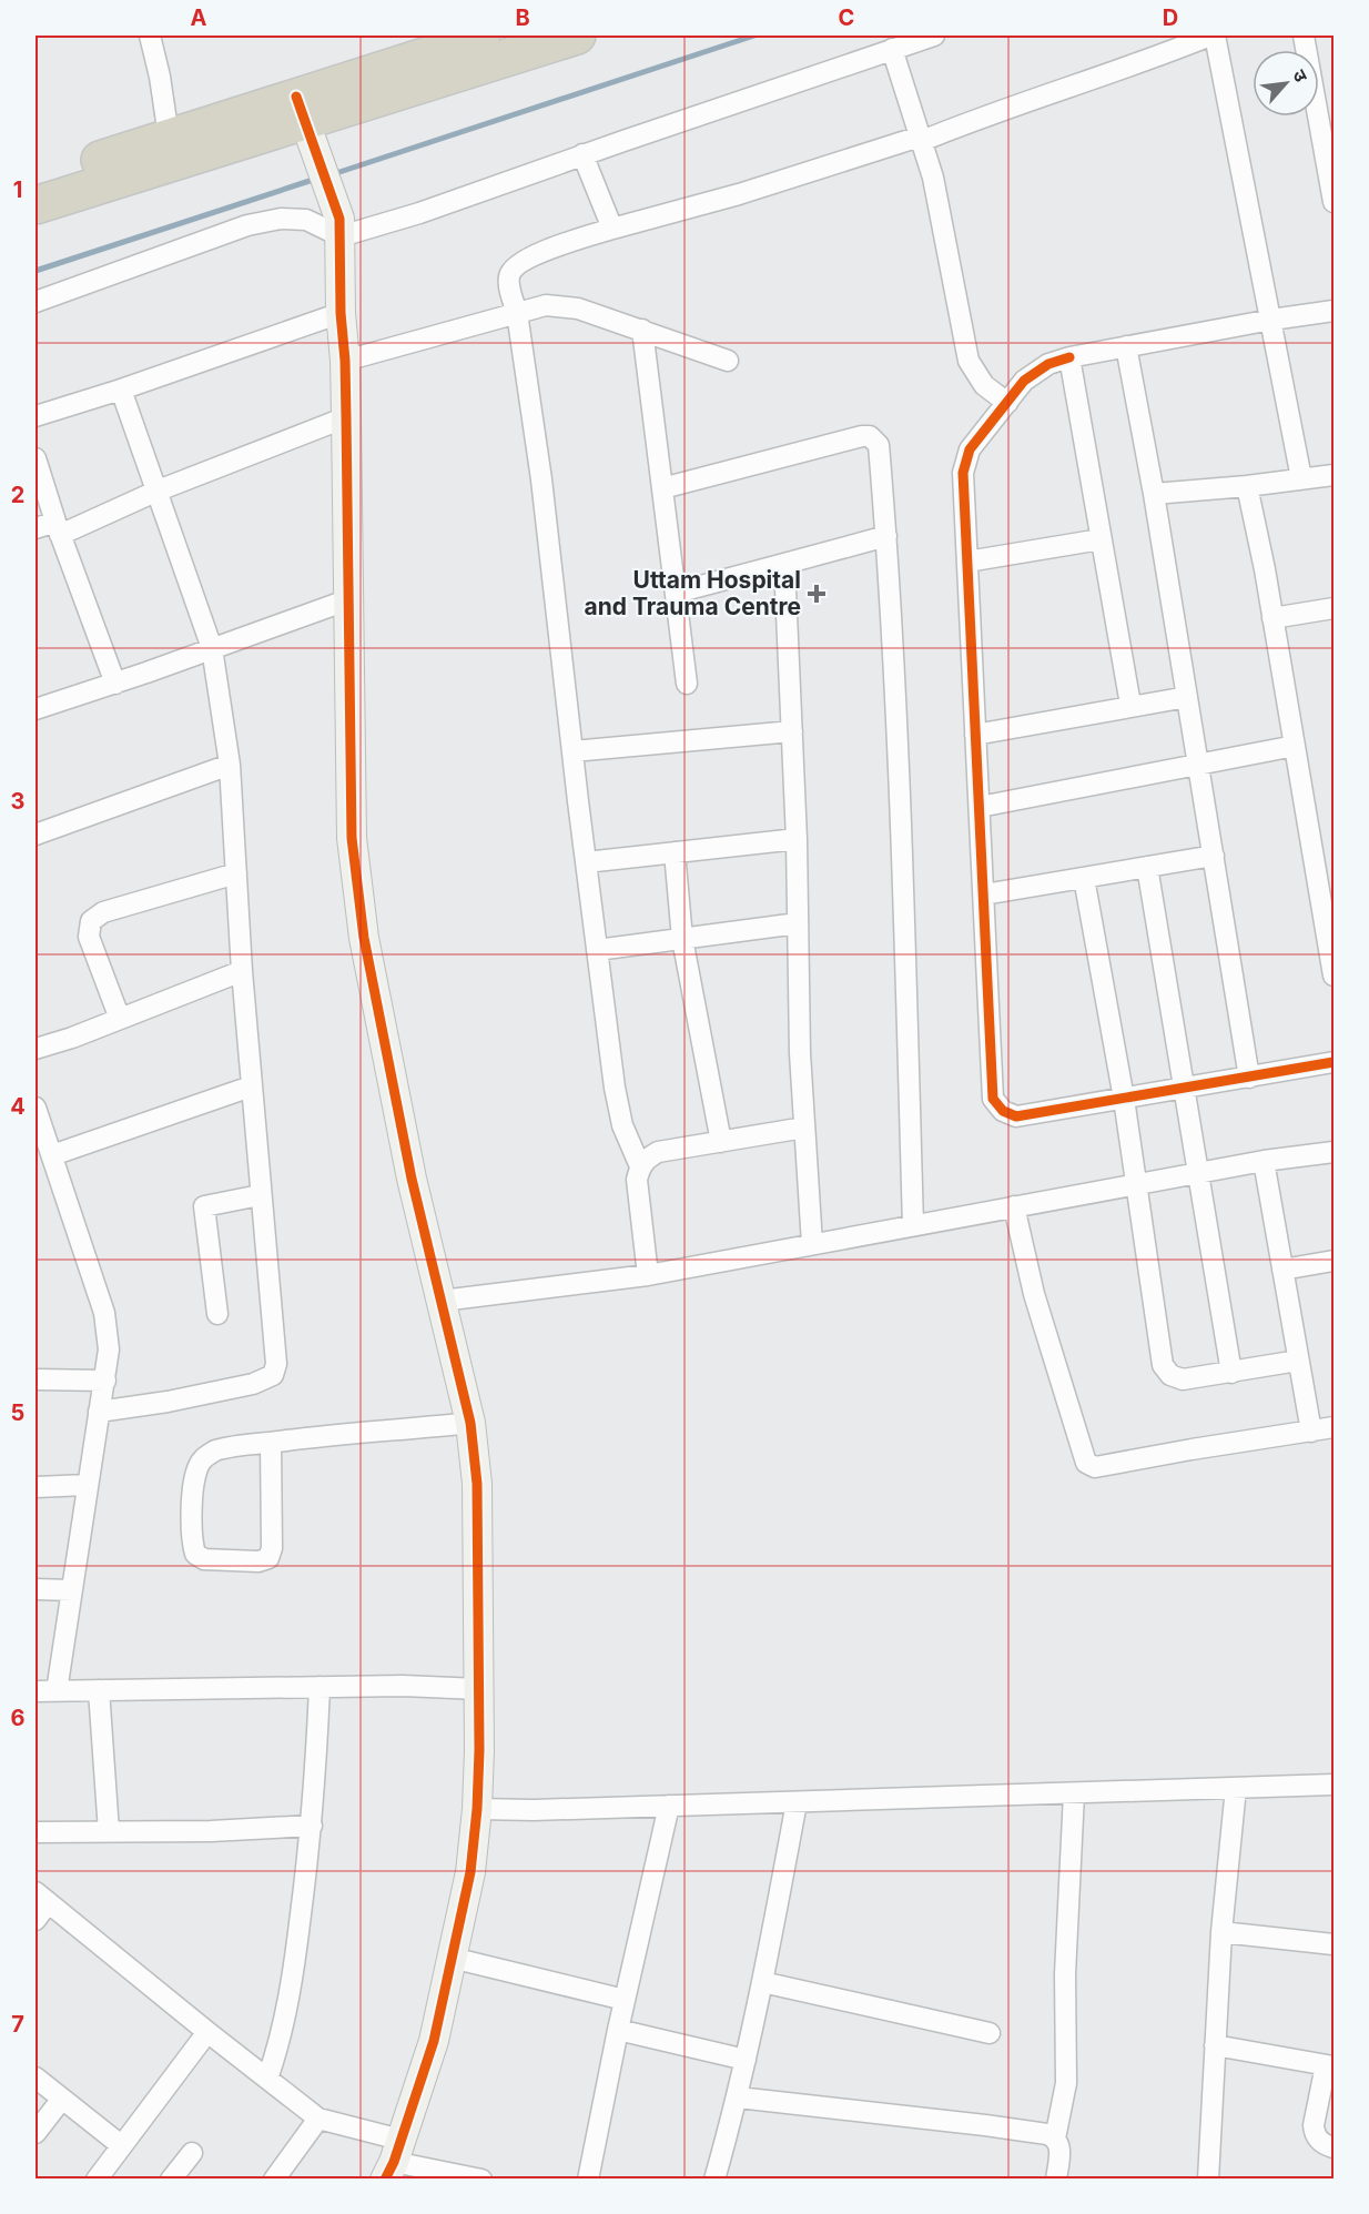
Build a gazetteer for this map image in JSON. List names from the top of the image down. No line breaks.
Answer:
{"places":{"health":["Uttam Hospital and Trauma Centre"]},"north":"top right","grid":{"columns":["A","B","C","D"],"rows":["1","2","3","4","5","6","7"]}}
